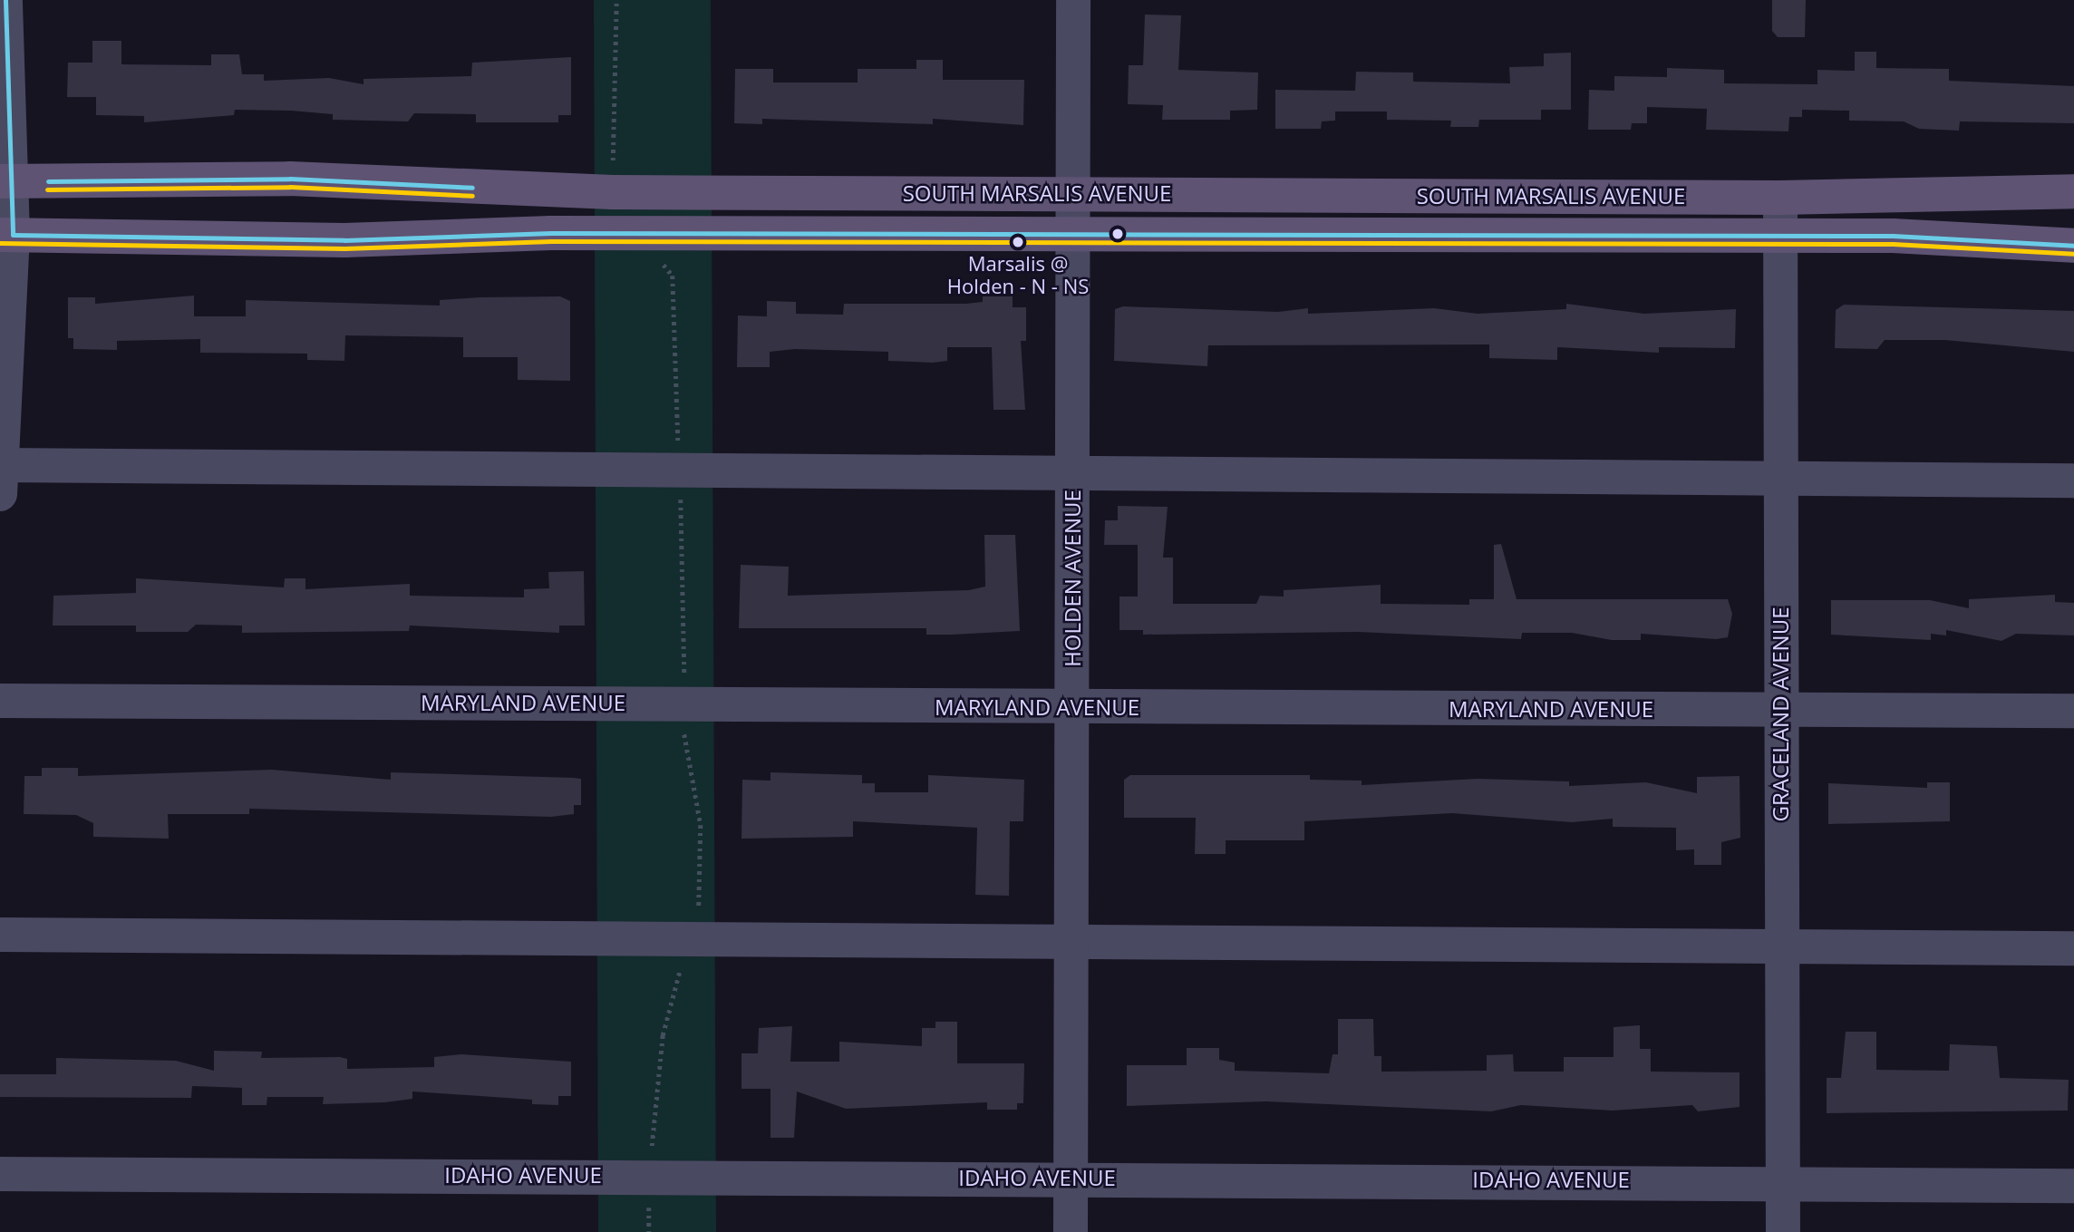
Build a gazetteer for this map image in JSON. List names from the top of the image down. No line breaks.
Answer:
{"streets":{"main road":["SOUTH MARSALIS AVENUE"],"street":["HOLDEN AVENUE","MARYLAND AVENUE","GRACELAND AVENUE","IDAHO AVENUE"]},"crossings":[["SOUTH MARSALIS AVENUE","HOLDEN AVENUE"],["SOUTH MARSALIS AVENUE","GRACELAND AVENUE"],["HOLDEN AVENUE","MARYLAND AVENUE"],["HOLDEN AVENUE","IDAHO AVENUE"],["MARYLAND AVENUE","GRACELAND AVENUE"],["GRACELAND AVENUE","IDAHO AVENUE"]],"places":["Marsalis @ Holden - N - NS"]}
